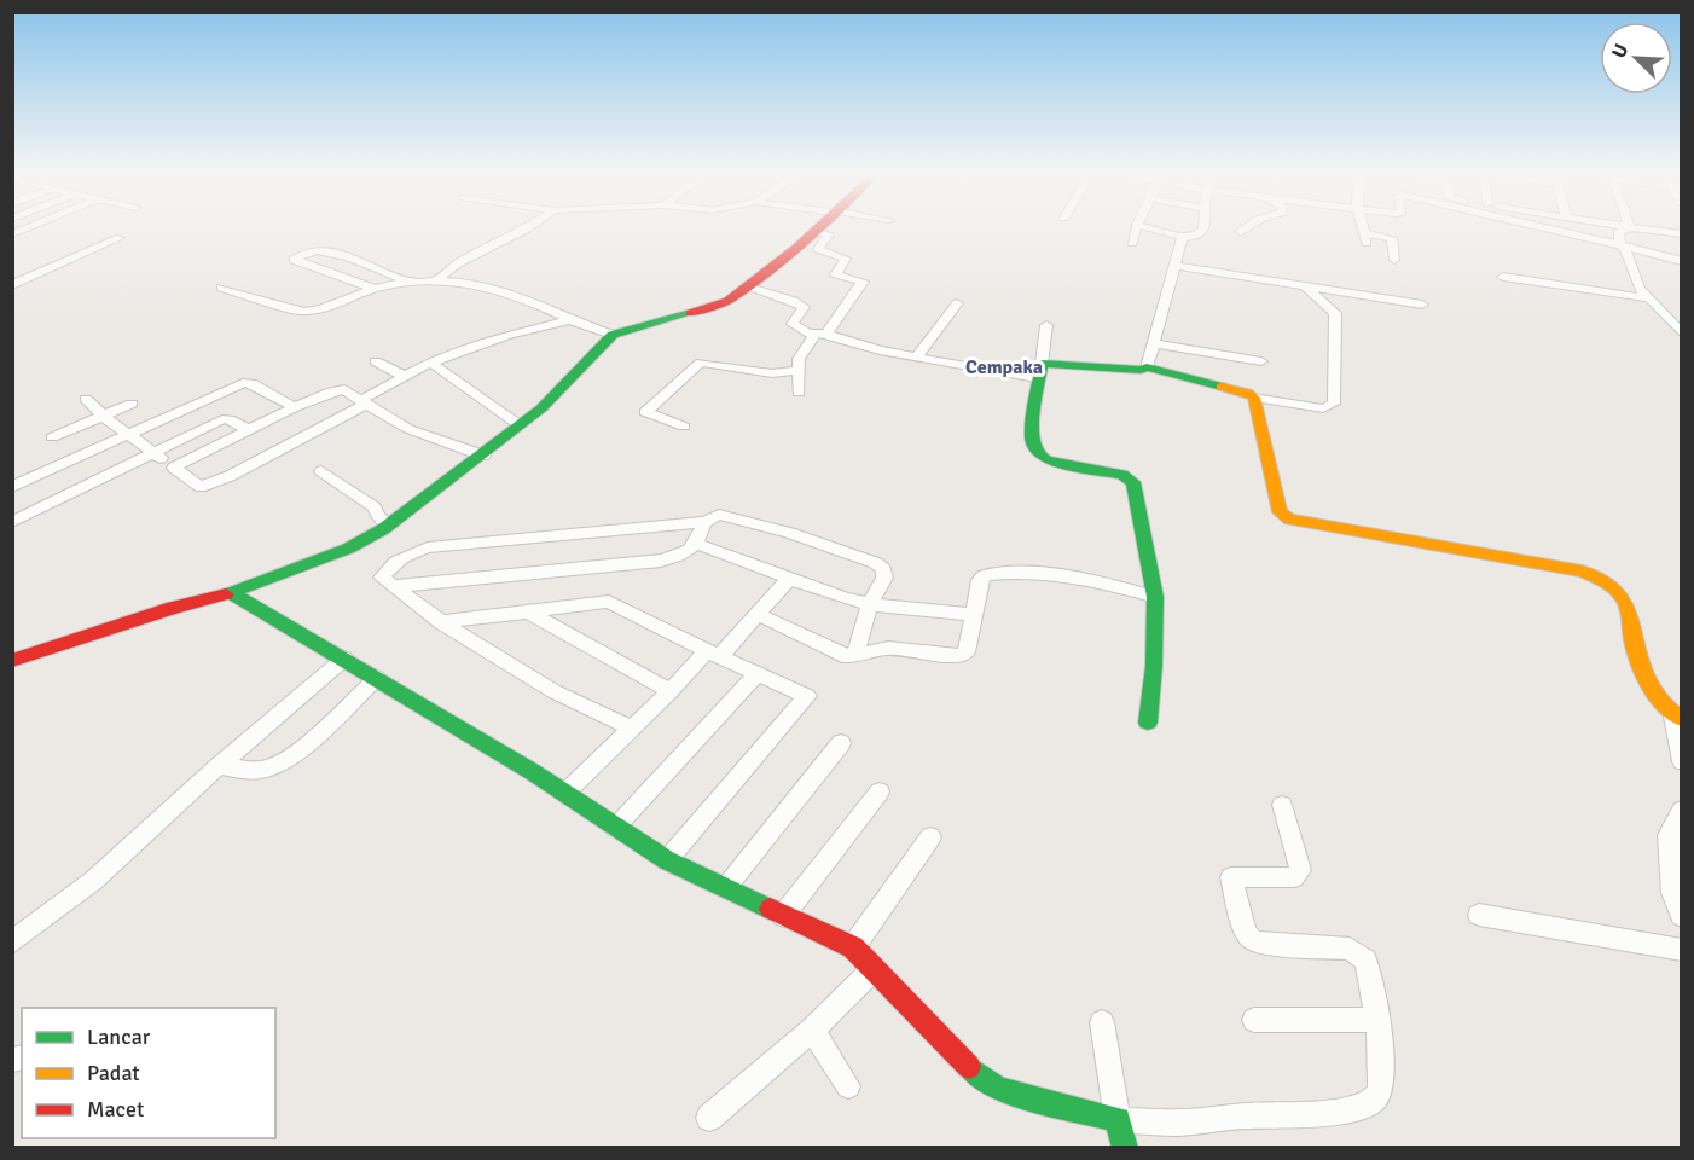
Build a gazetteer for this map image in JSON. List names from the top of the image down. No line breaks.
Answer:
{"districts":["Cempaka"],"legend":["Lancar","Padat","Macet"],"north":"top left"}
